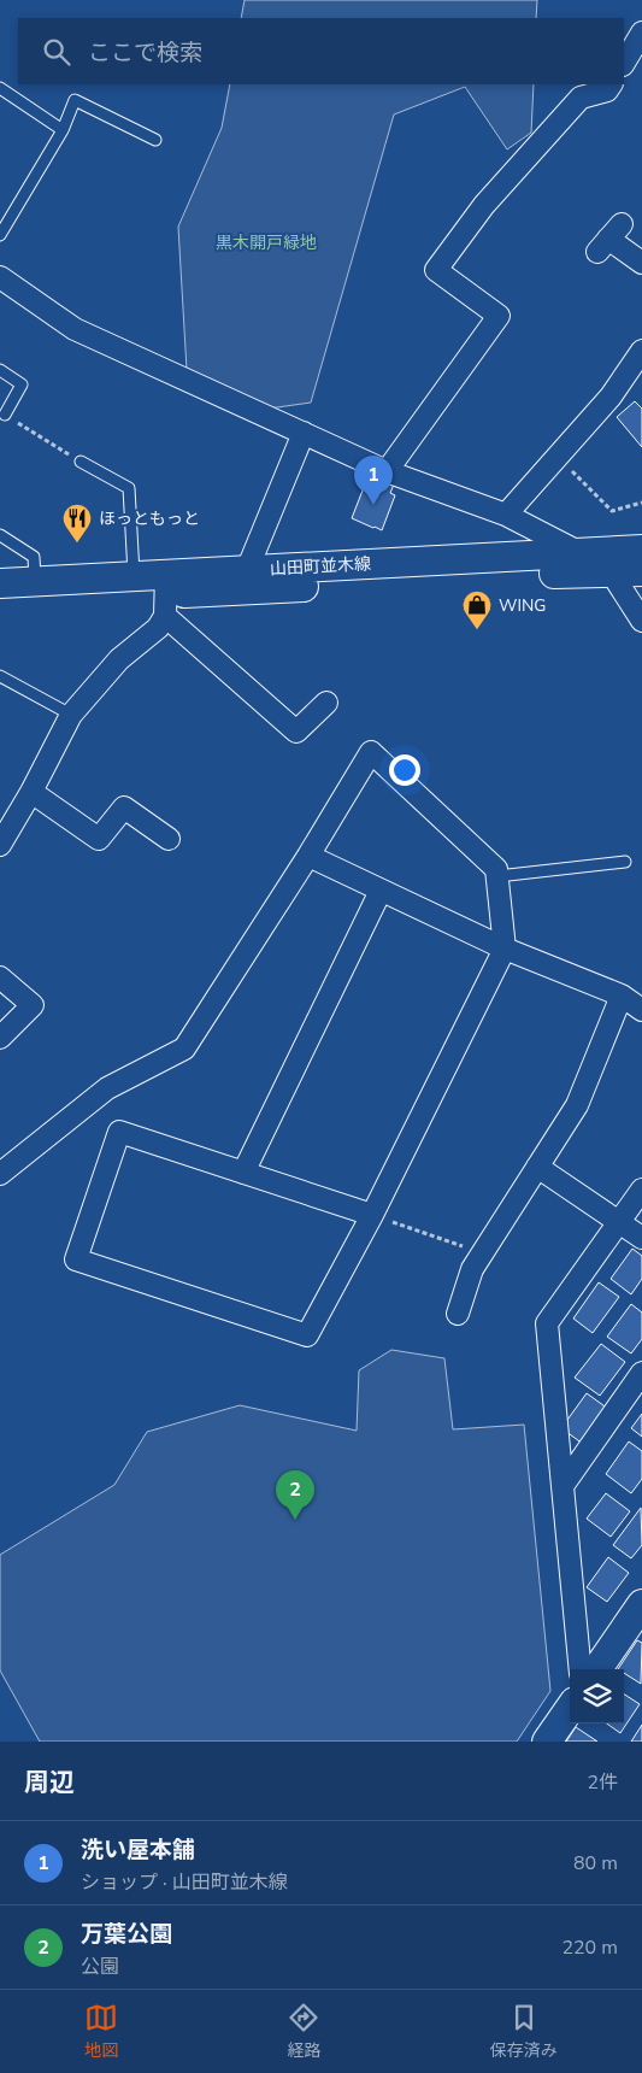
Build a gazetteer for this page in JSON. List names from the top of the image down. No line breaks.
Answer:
{"streets":{"street":["山田町並木線"]},"parks":["黒木開戸緑地"],"places":{"restaurant":["ほっともっと"],"shop":["WING"]},"page":{"search":"ここで検索","pins":["1","2"],"heading":["周辺","2件"],"list":[{"mark":"1","name":"洗い屋本舗","note":"ショップ · 山田町並木線","value":"80 m"},{"mark":"2","name":"万葉公園","note":"公園","value":"220 m"}],"nav":["地図","経路","保存済み"]}}
